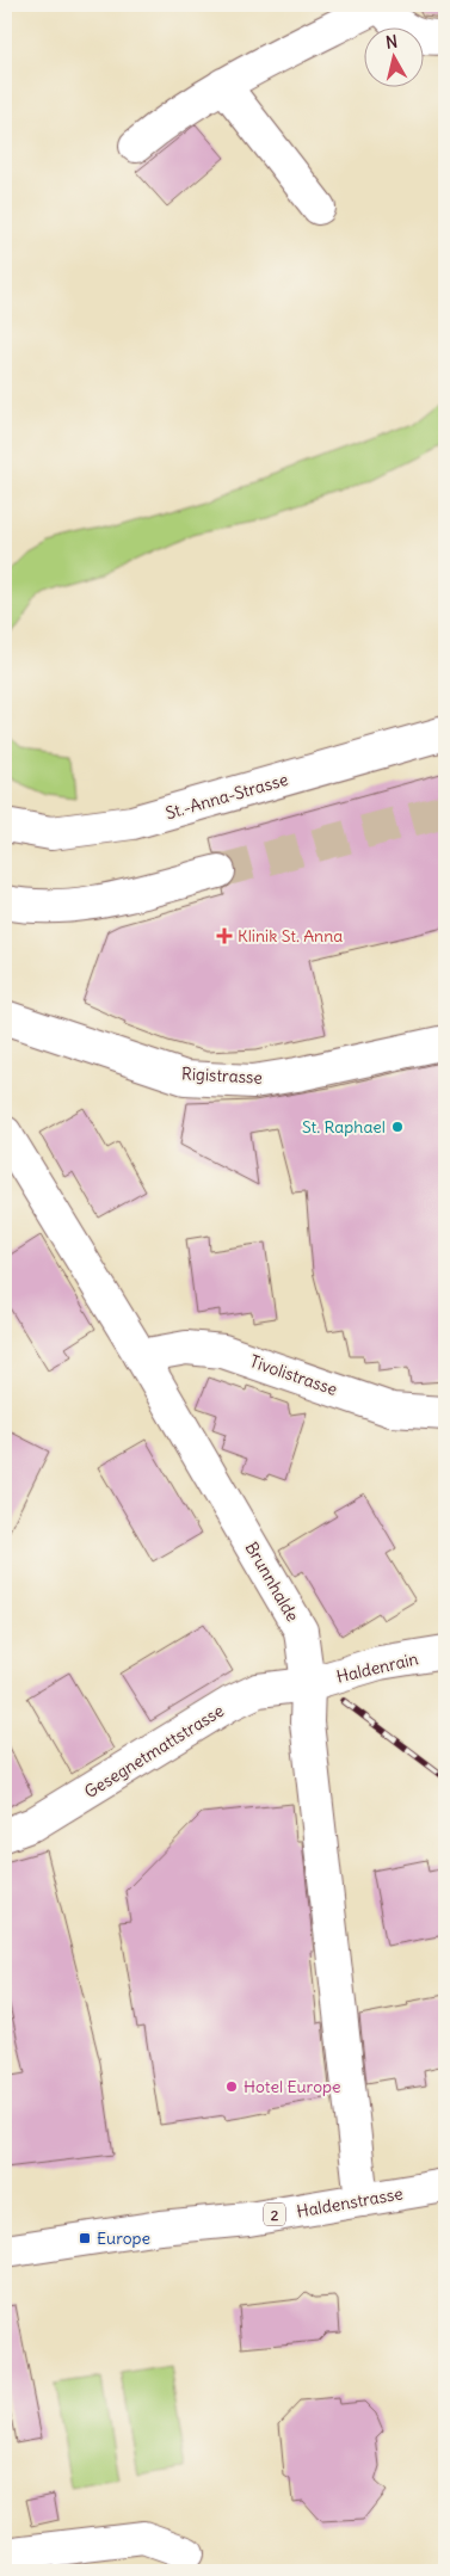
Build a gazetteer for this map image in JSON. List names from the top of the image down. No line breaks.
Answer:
{"streets":{"street":["St.-Anna-Strasse","Rigistrasse","Tivolistrasse","Brunnhalde","Haldenrain","Gesegnetmattstrasse","Haldenstrasse","2"]},"crossings":[["Tivolistrasse","Brunnhalde"],["Brunnhalde","Haldenrain"],["Brunnhalde","Gesegnetmattstrasse"],["Brunnhalde","Haldenstrasse"],["Haldenrain","Gesegnetmattstrasse"]],"places":{"health":["Klinik St. Anna"],"other":["St. Raphael","Hotel Europe"],"transit":["Europe"]},"north":"top"}
